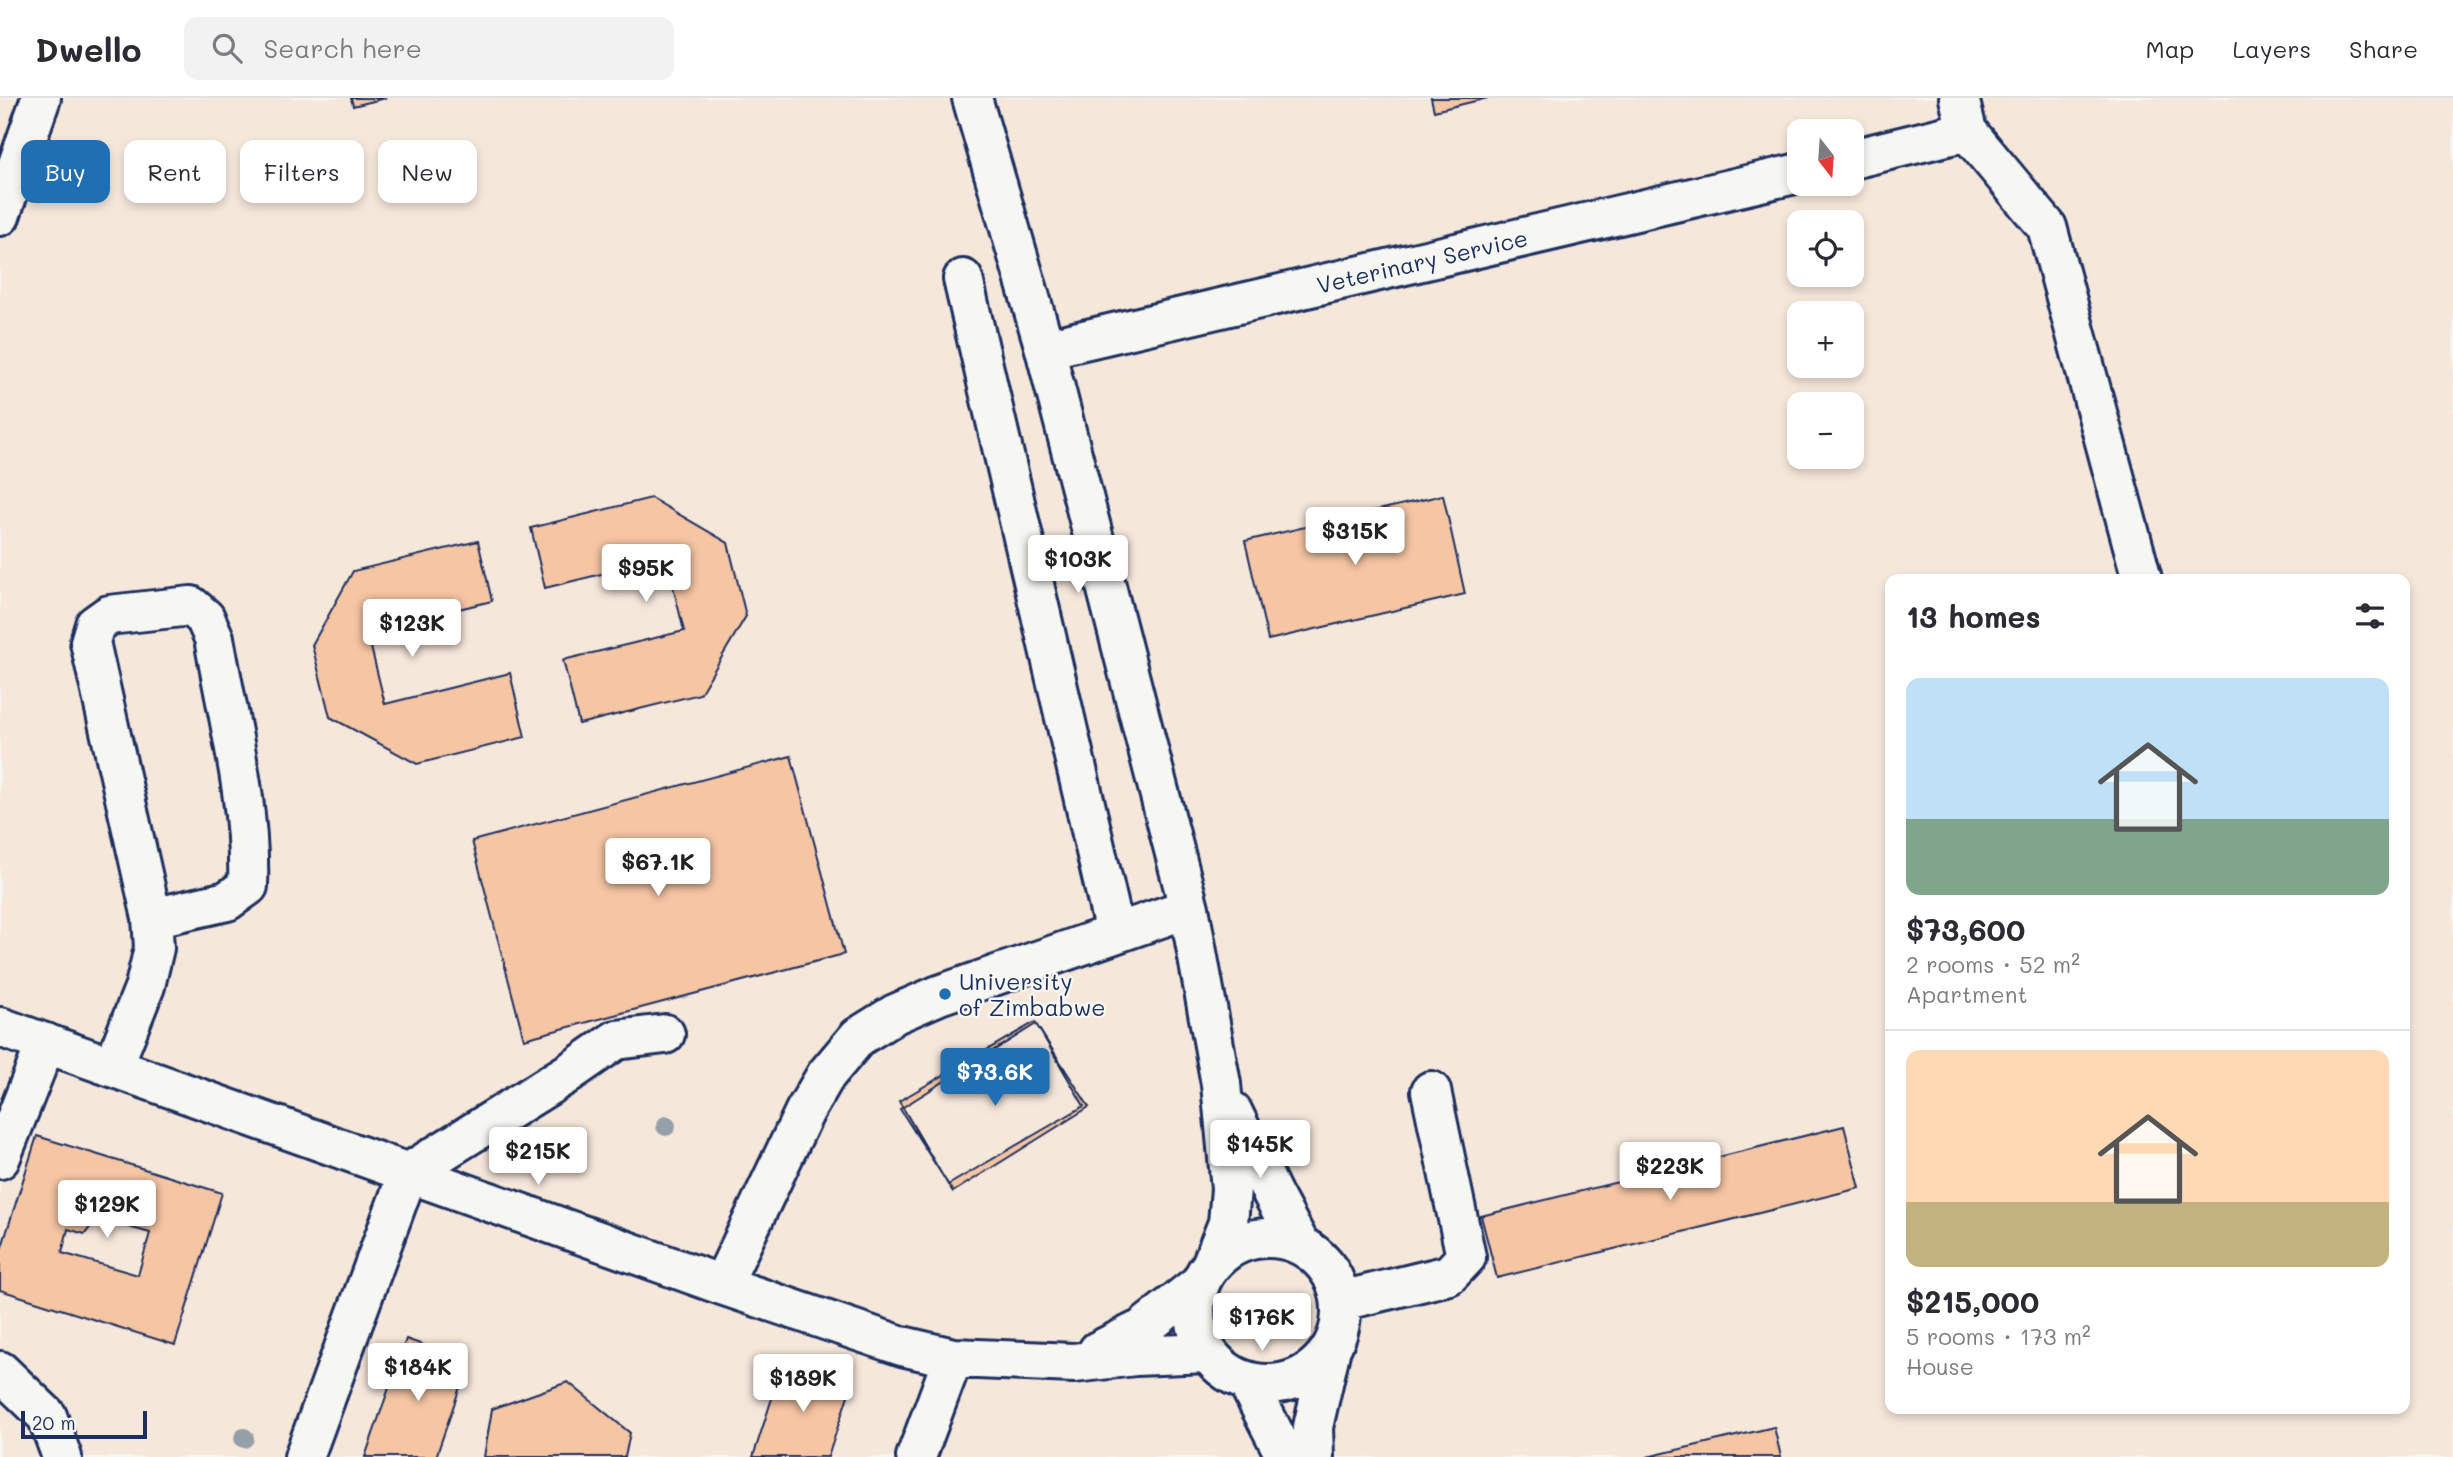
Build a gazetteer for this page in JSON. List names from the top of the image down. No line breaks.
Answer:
{"streets":{"street":["Veterinary Service"]},"places":["University of Zimbabwe"],"scale_bar":"20 m","north":"bottom","page":{"header":"Dwello","search":"Search here","nav":["Map","Layers","Share"],"map_buttons":["+","−"],"chip":["Buy","Rent","Filters","New"],"price":["$315K","$103K","$95K","$123K","$67.1K","$73.6K","$145K","$215K","$223K","$129K","$176K","$184K","$189K"],"heading":"13 homes","list":[{"name":"$73,600","note":"2 rooms · 52 m² · Apartment"},{"name":"$215,000","note":"5 rooms · 173 m² · House"}],"scale":"20 m"}}
